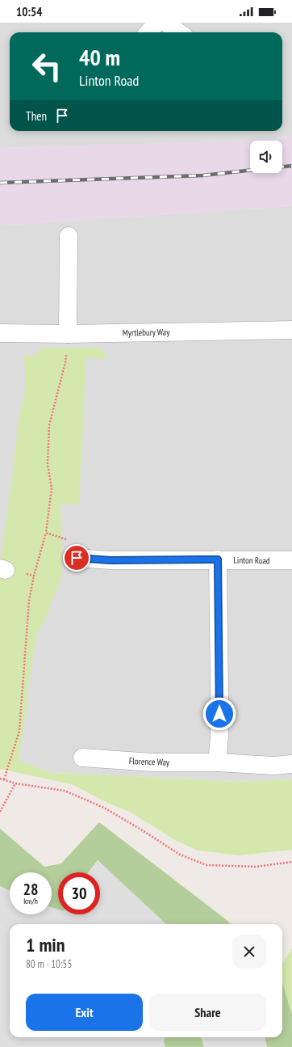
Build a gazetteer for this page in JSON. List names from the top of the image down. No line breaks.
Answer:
{"streets":{"street":["Myrtlebury Way","Linton Road","Florence Way"]},"page":{"status":"10:54","turn":["40 m","Linton Road"],"then":"Then","speed":"28 km/h","limit":"30","heading":["1 min","80 m · 10:55"],"buttons":["Exit","Share"]}}
